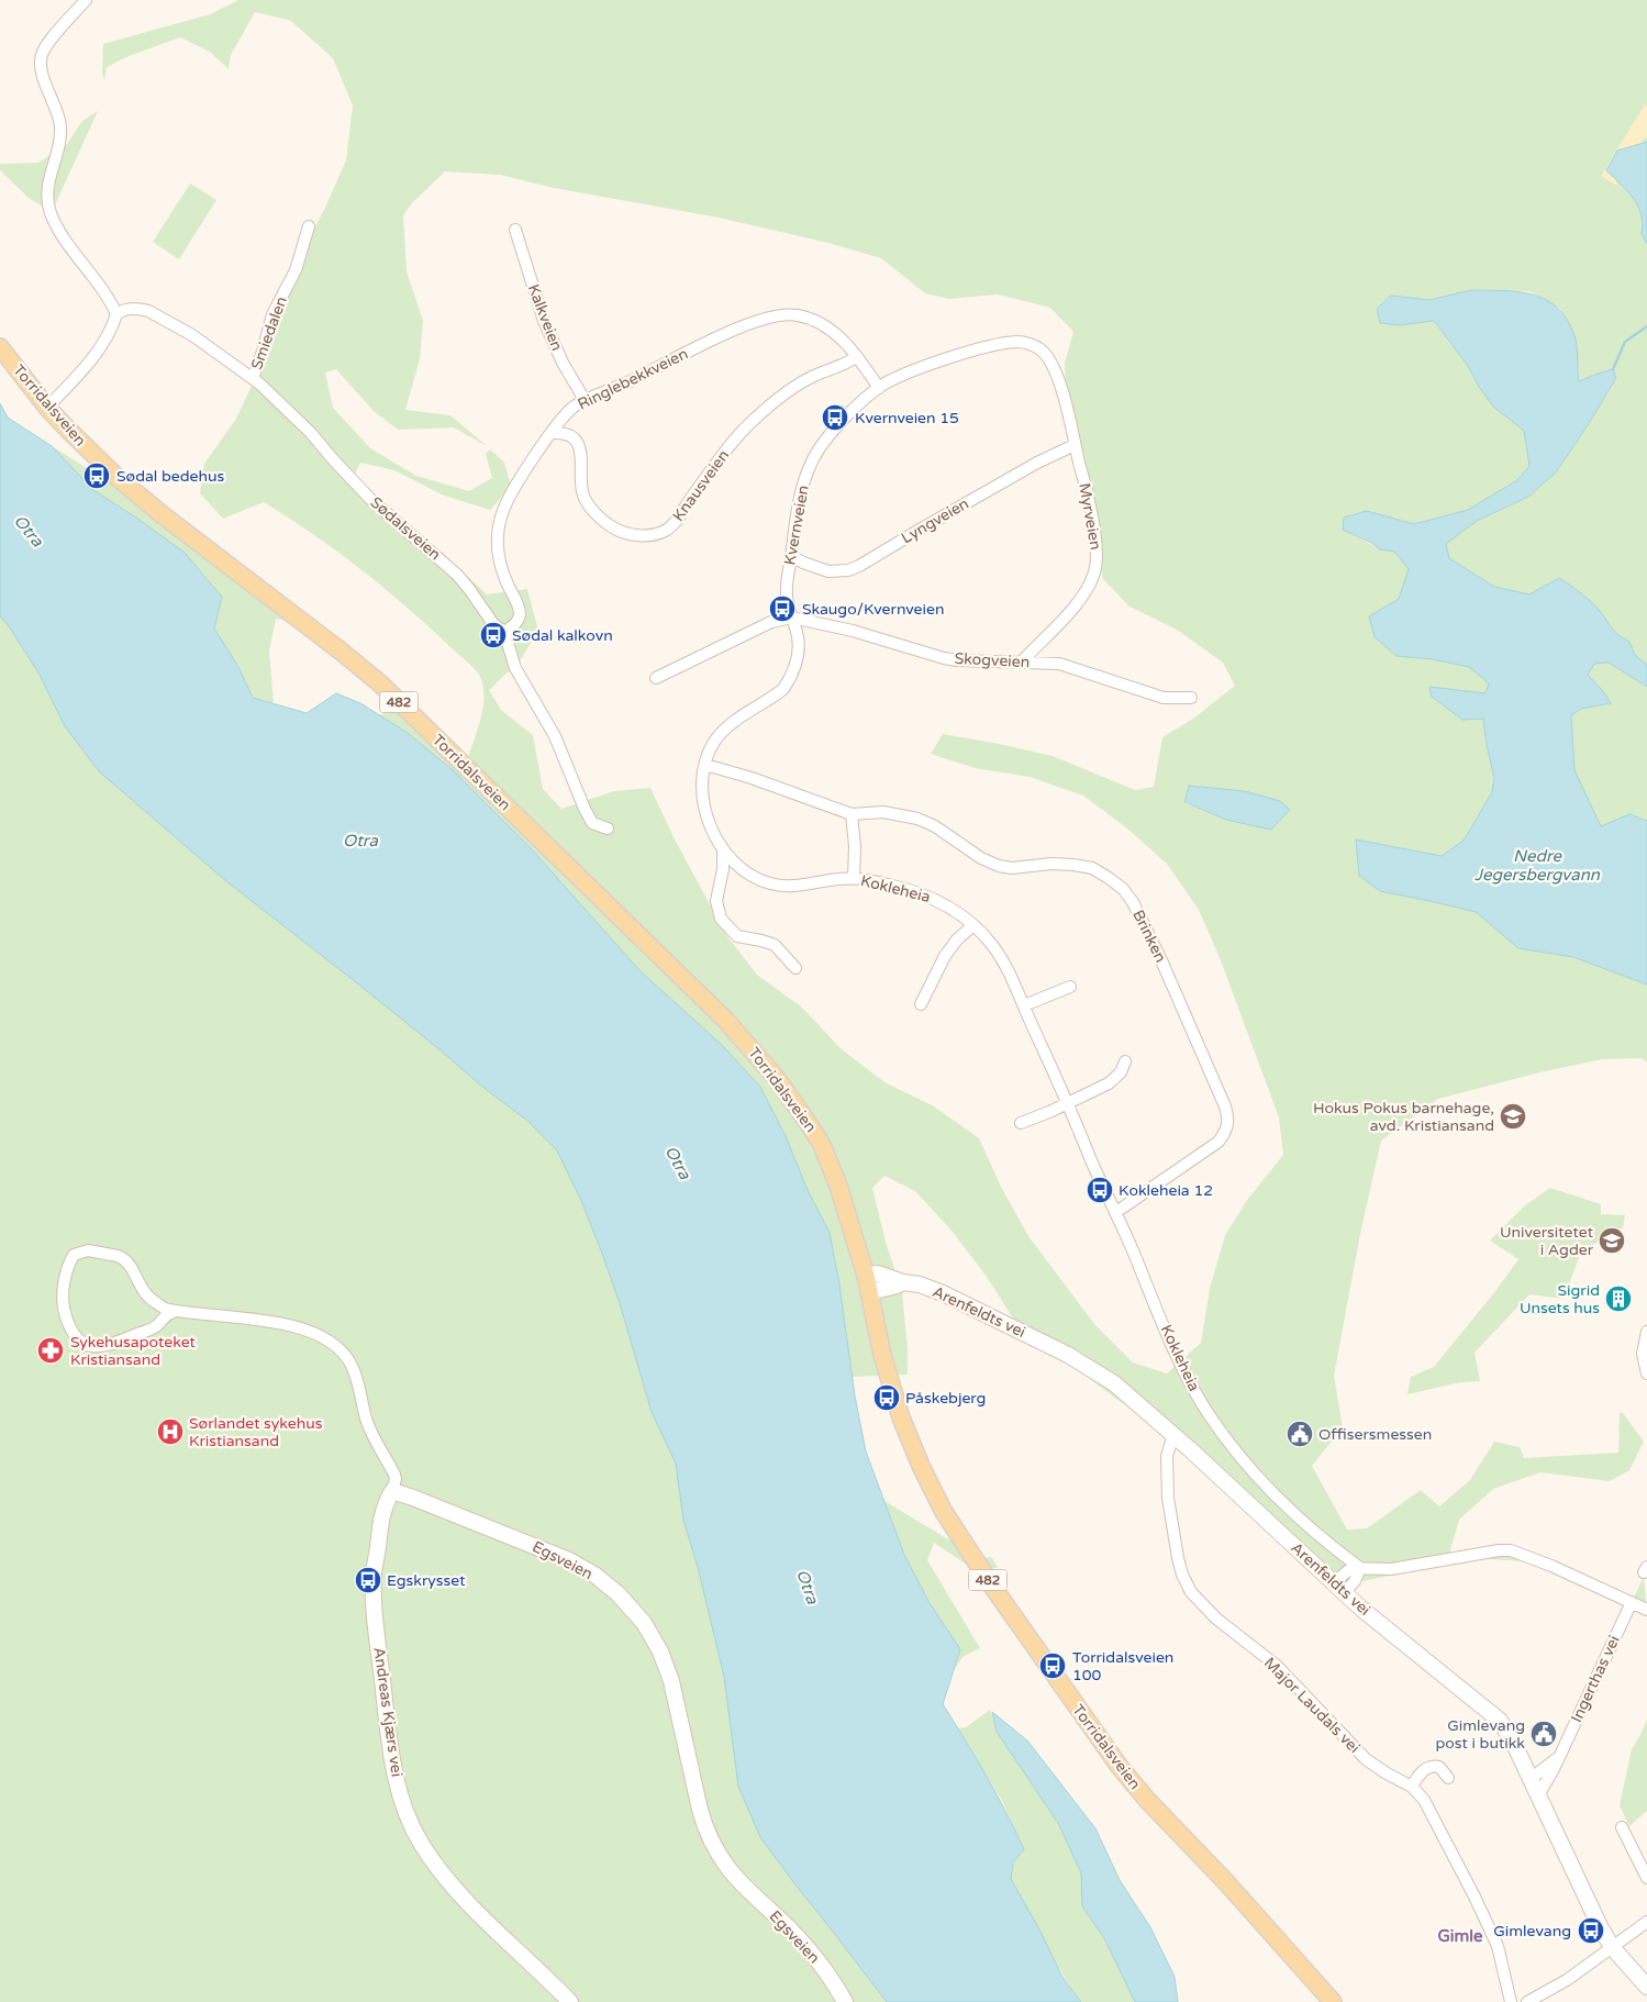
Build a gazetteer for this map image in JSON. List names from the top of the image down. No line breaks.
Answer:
{"streets":{"main road":["Torridalsveien","482"],"street":["Kalkveien","Smiedalen","Ringlebekkveien","Knausveien","Myrveien","Lyngveien","Kvernveien","Sødalsveien","Skogveien","Kokleheia","Brinken","Arenfeldts vei","Egsveien","Ingerthas vei","Major Laudals vei","Andreas Kjærs vei"]},"crossings":[["Kalkveien","Ringlebekkveien"],["Smiedalen","Sødalsveien"],["Ringlebekkveien","Knausveien"],["Ringlebekkveien","Kvernveien"],["Ringlebekkveien","Sødalsveien"],["Torridalsveien","Arenfeldts vei"],["Myrveien","Lyngveien"],["Myrveien","Kvernveien"],["Myrveien","Skogveien"],["Lyngveien","Kvernveien"],["Kvernveien","Skogveien"],["Kvernveien","Kokleheia"],["Skogveien","Kokleheia"],["Kokleheia","Brinken"],["Arenfeldts vei","Ingerthas vei"],["Arenfeldts vei","Major Laudals vei"],["Egsveien","Andreas Kjærs vei"]],"districts":["Gimle"],"water":["Otra","Nedre Jegersbergvann"],"places":{"bus stop":["Kvernveien 15","Sødal bedehus","Skaugo/Kvernveien","Sødal kalkovn","Kokleheia 12","Påskebjerg","Egskrysset","Torridalsveien 100","Gimlevang"],"school or university":["Hokus Pokus barnehage, avd. Kristiansand","Universitetet i Agder"],"building":["Sigrid Unsets hus"],"pharmacy":["Sykehusapoteket Kristiansand"],"hospital":["Sørlandet sykehus Kristiansand"],"public building":["Offisersmessen","Gimlevang post i butikk"]}}
